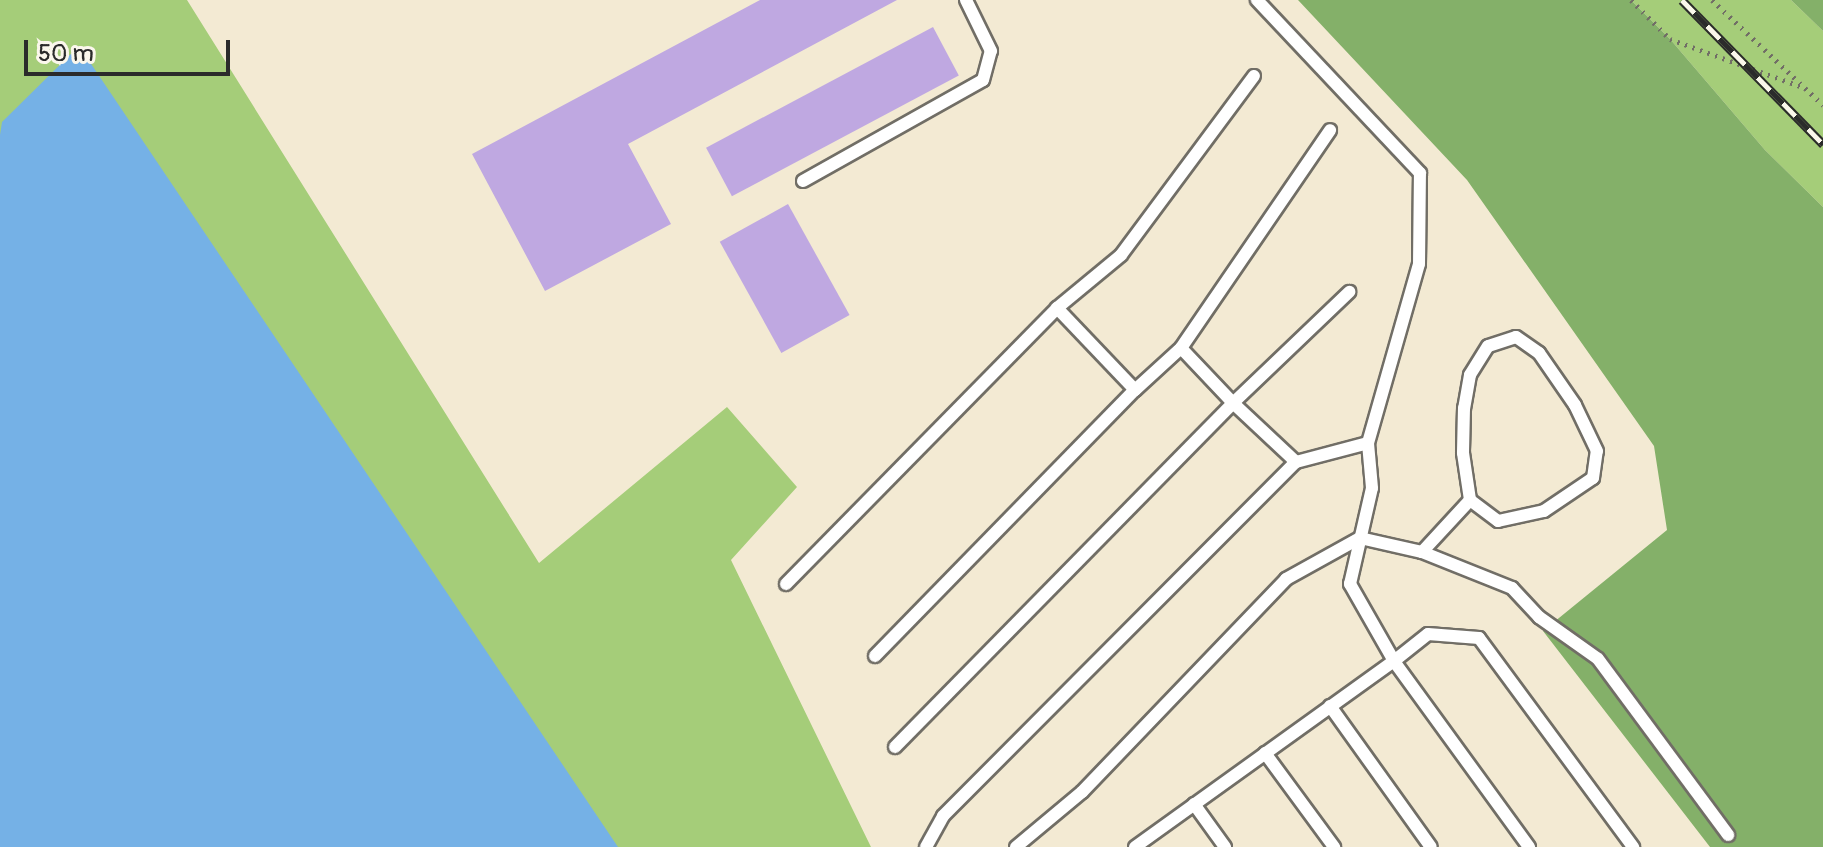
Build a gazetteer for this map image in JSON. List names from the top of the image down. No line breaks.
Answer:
{"scale_bar":"50 m"}
